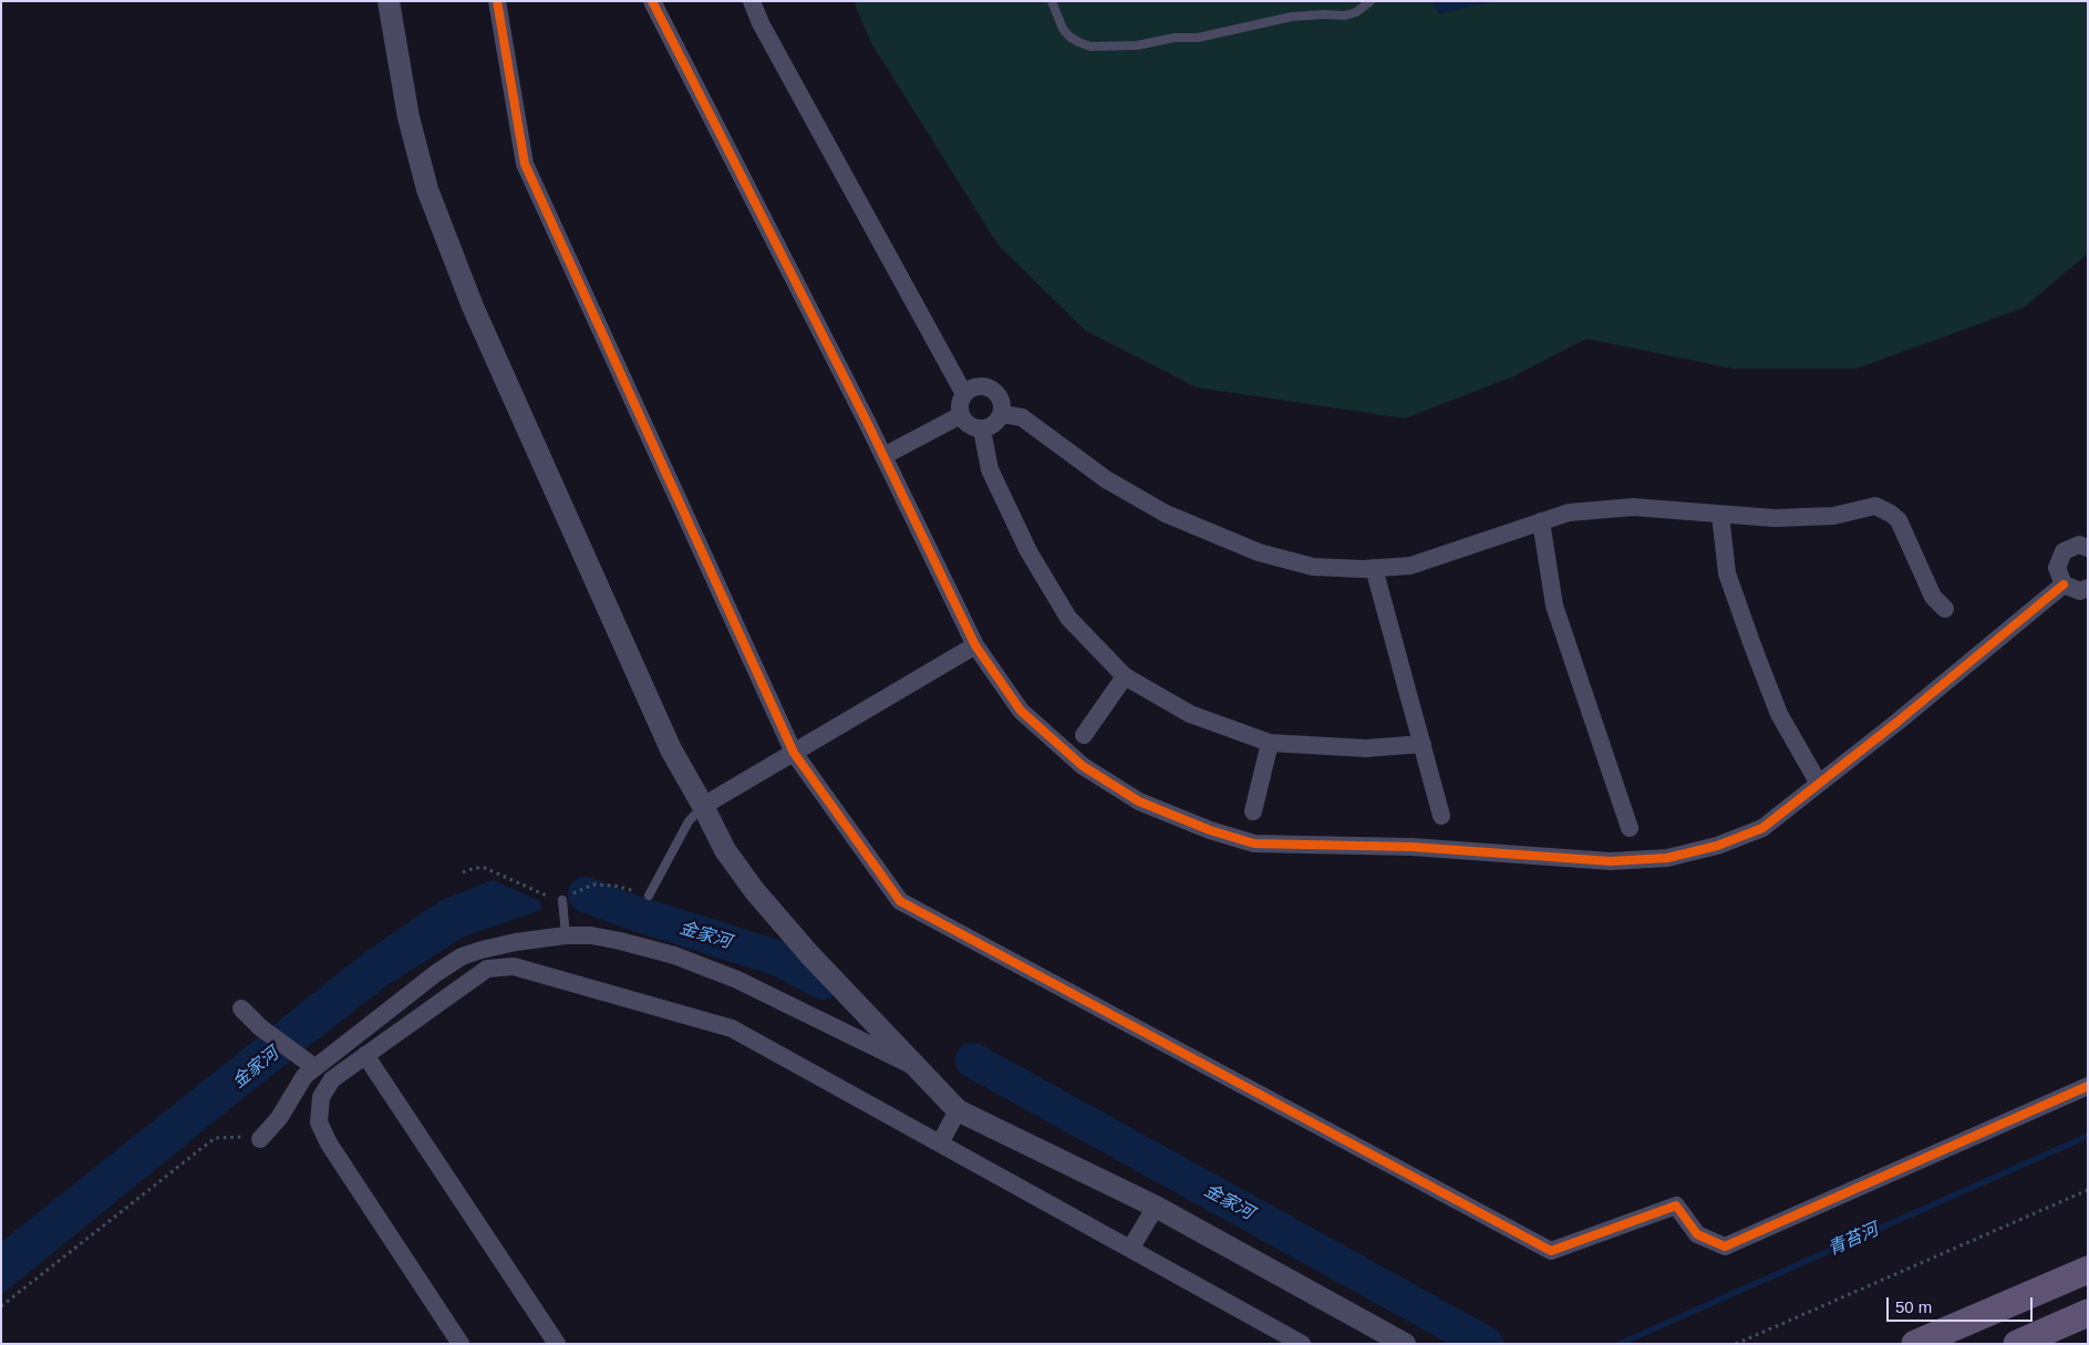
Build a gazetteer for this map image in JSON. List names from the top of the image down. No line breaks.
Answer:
{"water":["金家河","青苔河"],"scale_bar":"50 m"}
